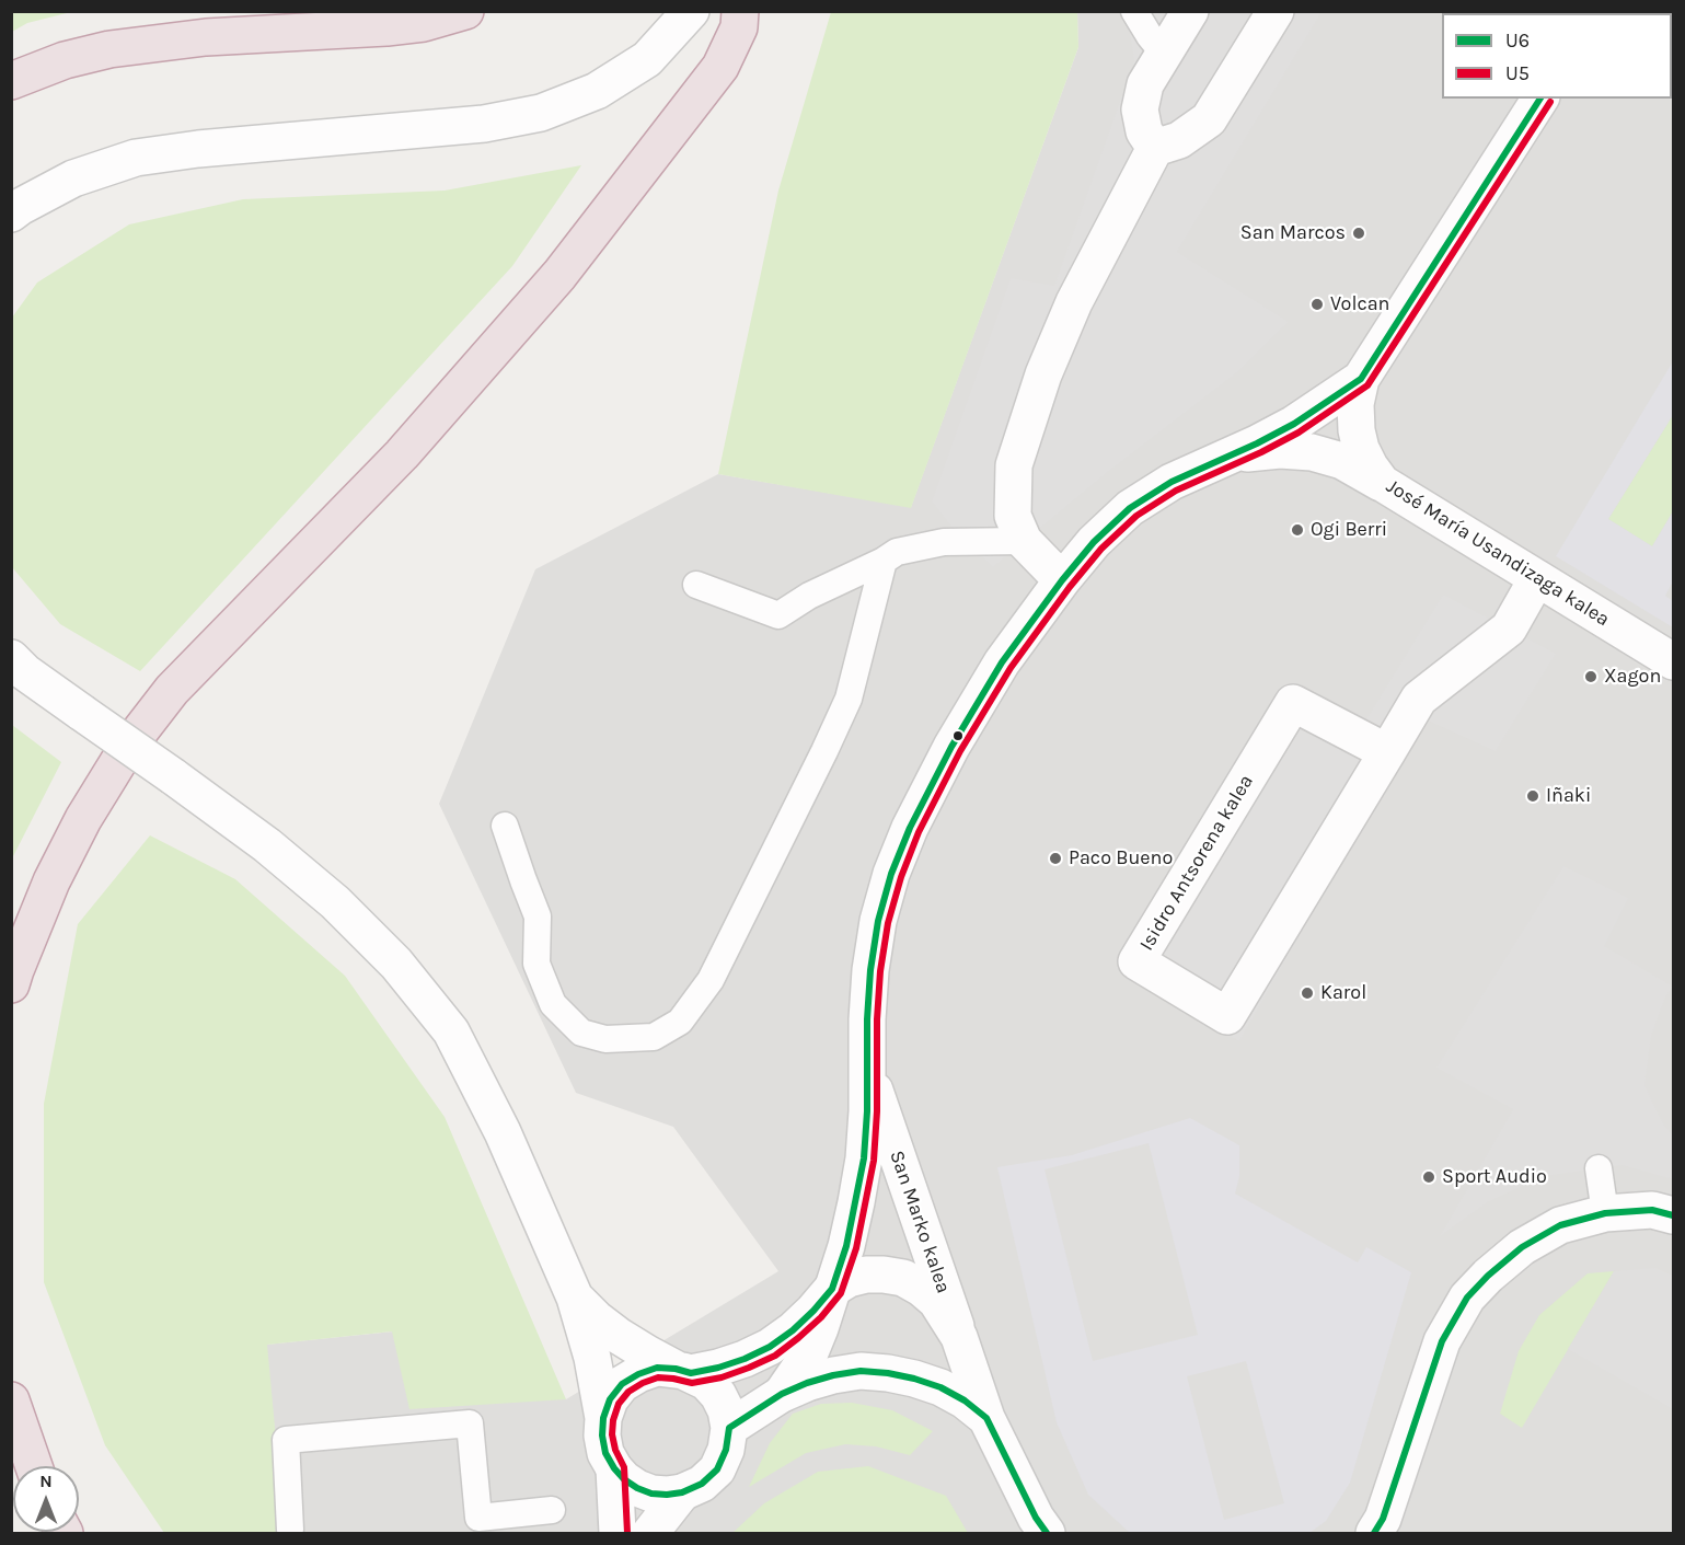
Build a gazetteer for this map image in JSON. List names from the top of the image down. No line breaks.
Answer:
{"streets":{"street":["José María Usandizaga kalea","Isidro Antsorena kalea","San Marko kalea"]},"crossings":[["José María Usandizaga kalea","Isidro Antsorena kalea"],["José María Usandizaga kalea","San Marko kalea"]],"places":["San Marcos","Volcan","Ogi Berri","Xagon","Iñaki","Paco Bueno","Karol","Sport Audio"],"lines":["transit line U6","transit line U5"],"legend":["U6","U5"],"north":"top"}
